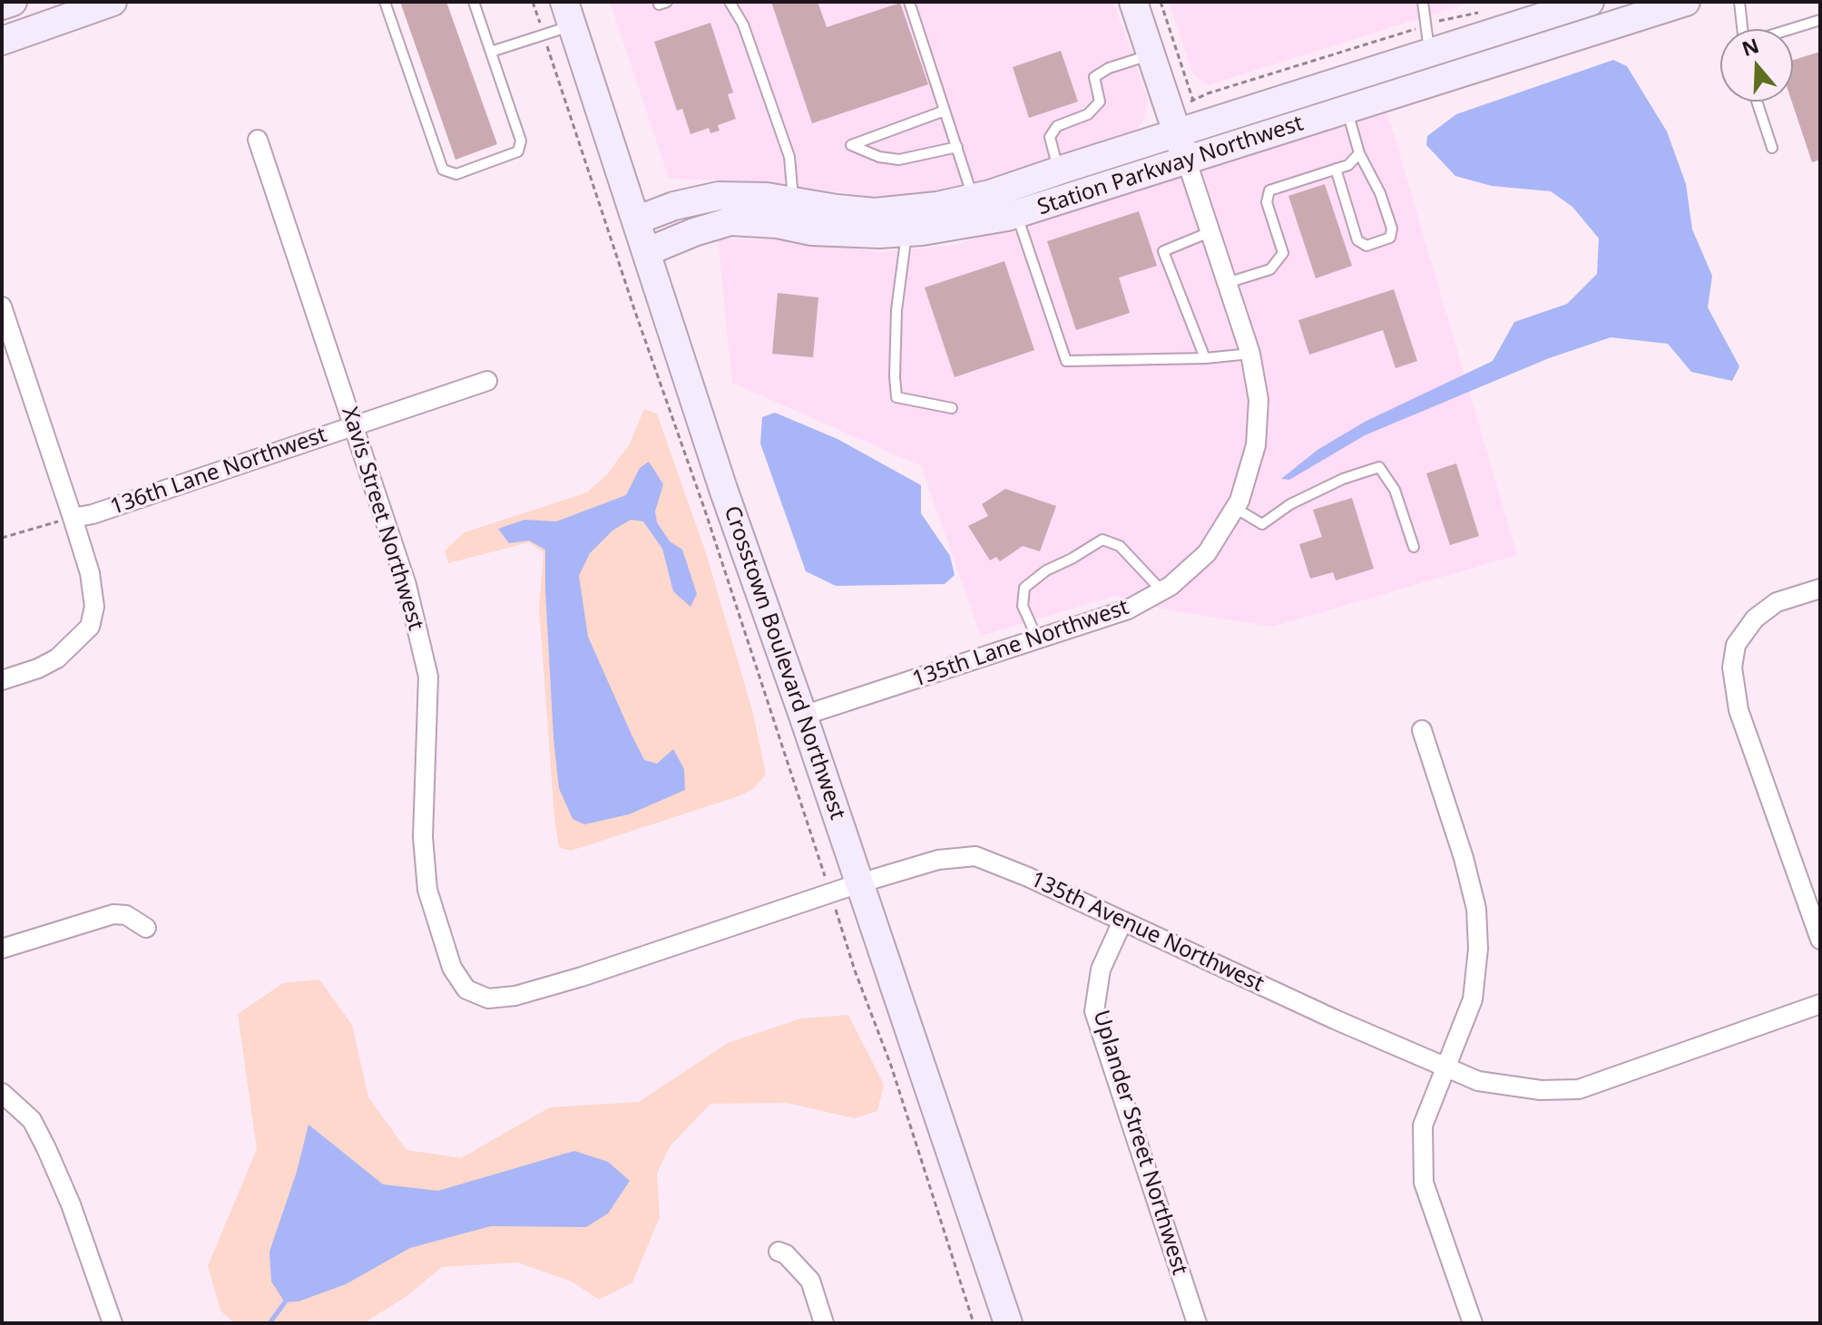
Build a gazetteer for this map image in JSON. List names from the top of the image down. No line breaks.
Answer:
{"streets":{"street":["Station Parkway Northwest","136th Lane Northwest","Xavis Street Northwest","135th Lane Northwest","Crosstown Boulevard Northwest","135th Avenue Northwest","Uplander Street Northwest"]},"crossings":[["Station Parkway Northwest","135th Lane Northwest"],["Station Parkway Northwest","Crosstown Boulevard Northwest"],["136th Lane Northwest","Xavis Street Northwest"],["Xavis Street Northwest","135th Avenue Northwest"],["135th Lane Northwest","Crosstown Boulevard Northwest"],["Crosstown Boulevard Northwest","135th Avenue Northwest"],["135th Avenue Northwest","Uplander Street Northwest"]],"north":"top"}
